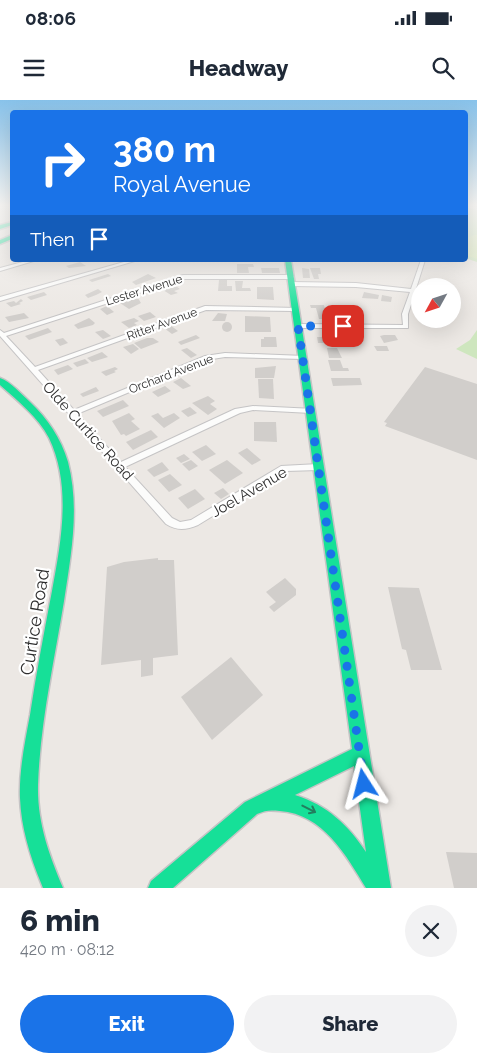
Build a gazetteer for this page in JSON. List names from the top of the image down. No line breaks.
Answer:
{"streets":{"main road":["Curtice Road"],"street":["Lester Avenue","Ritter Avenue","Orchard Avenue","Olde Curtice Road","Joel Avenue"]},"crossings":[["Lester Avenue","Olde Curtice Road"],["Ritter Avenue","Olde Curtice Road"],["Orchard Avenue","Olde Curtice Road"],["Olde Curtice Road","Joel Avenue"]],"north":"bottom left","page":{"status":"08:06","header":"Headway","turn":["380 m","Royal Avenue"],"then":"Then","heading":["6 min","420 m · 08:12"],"buttons":["Exit","Share"]}}
